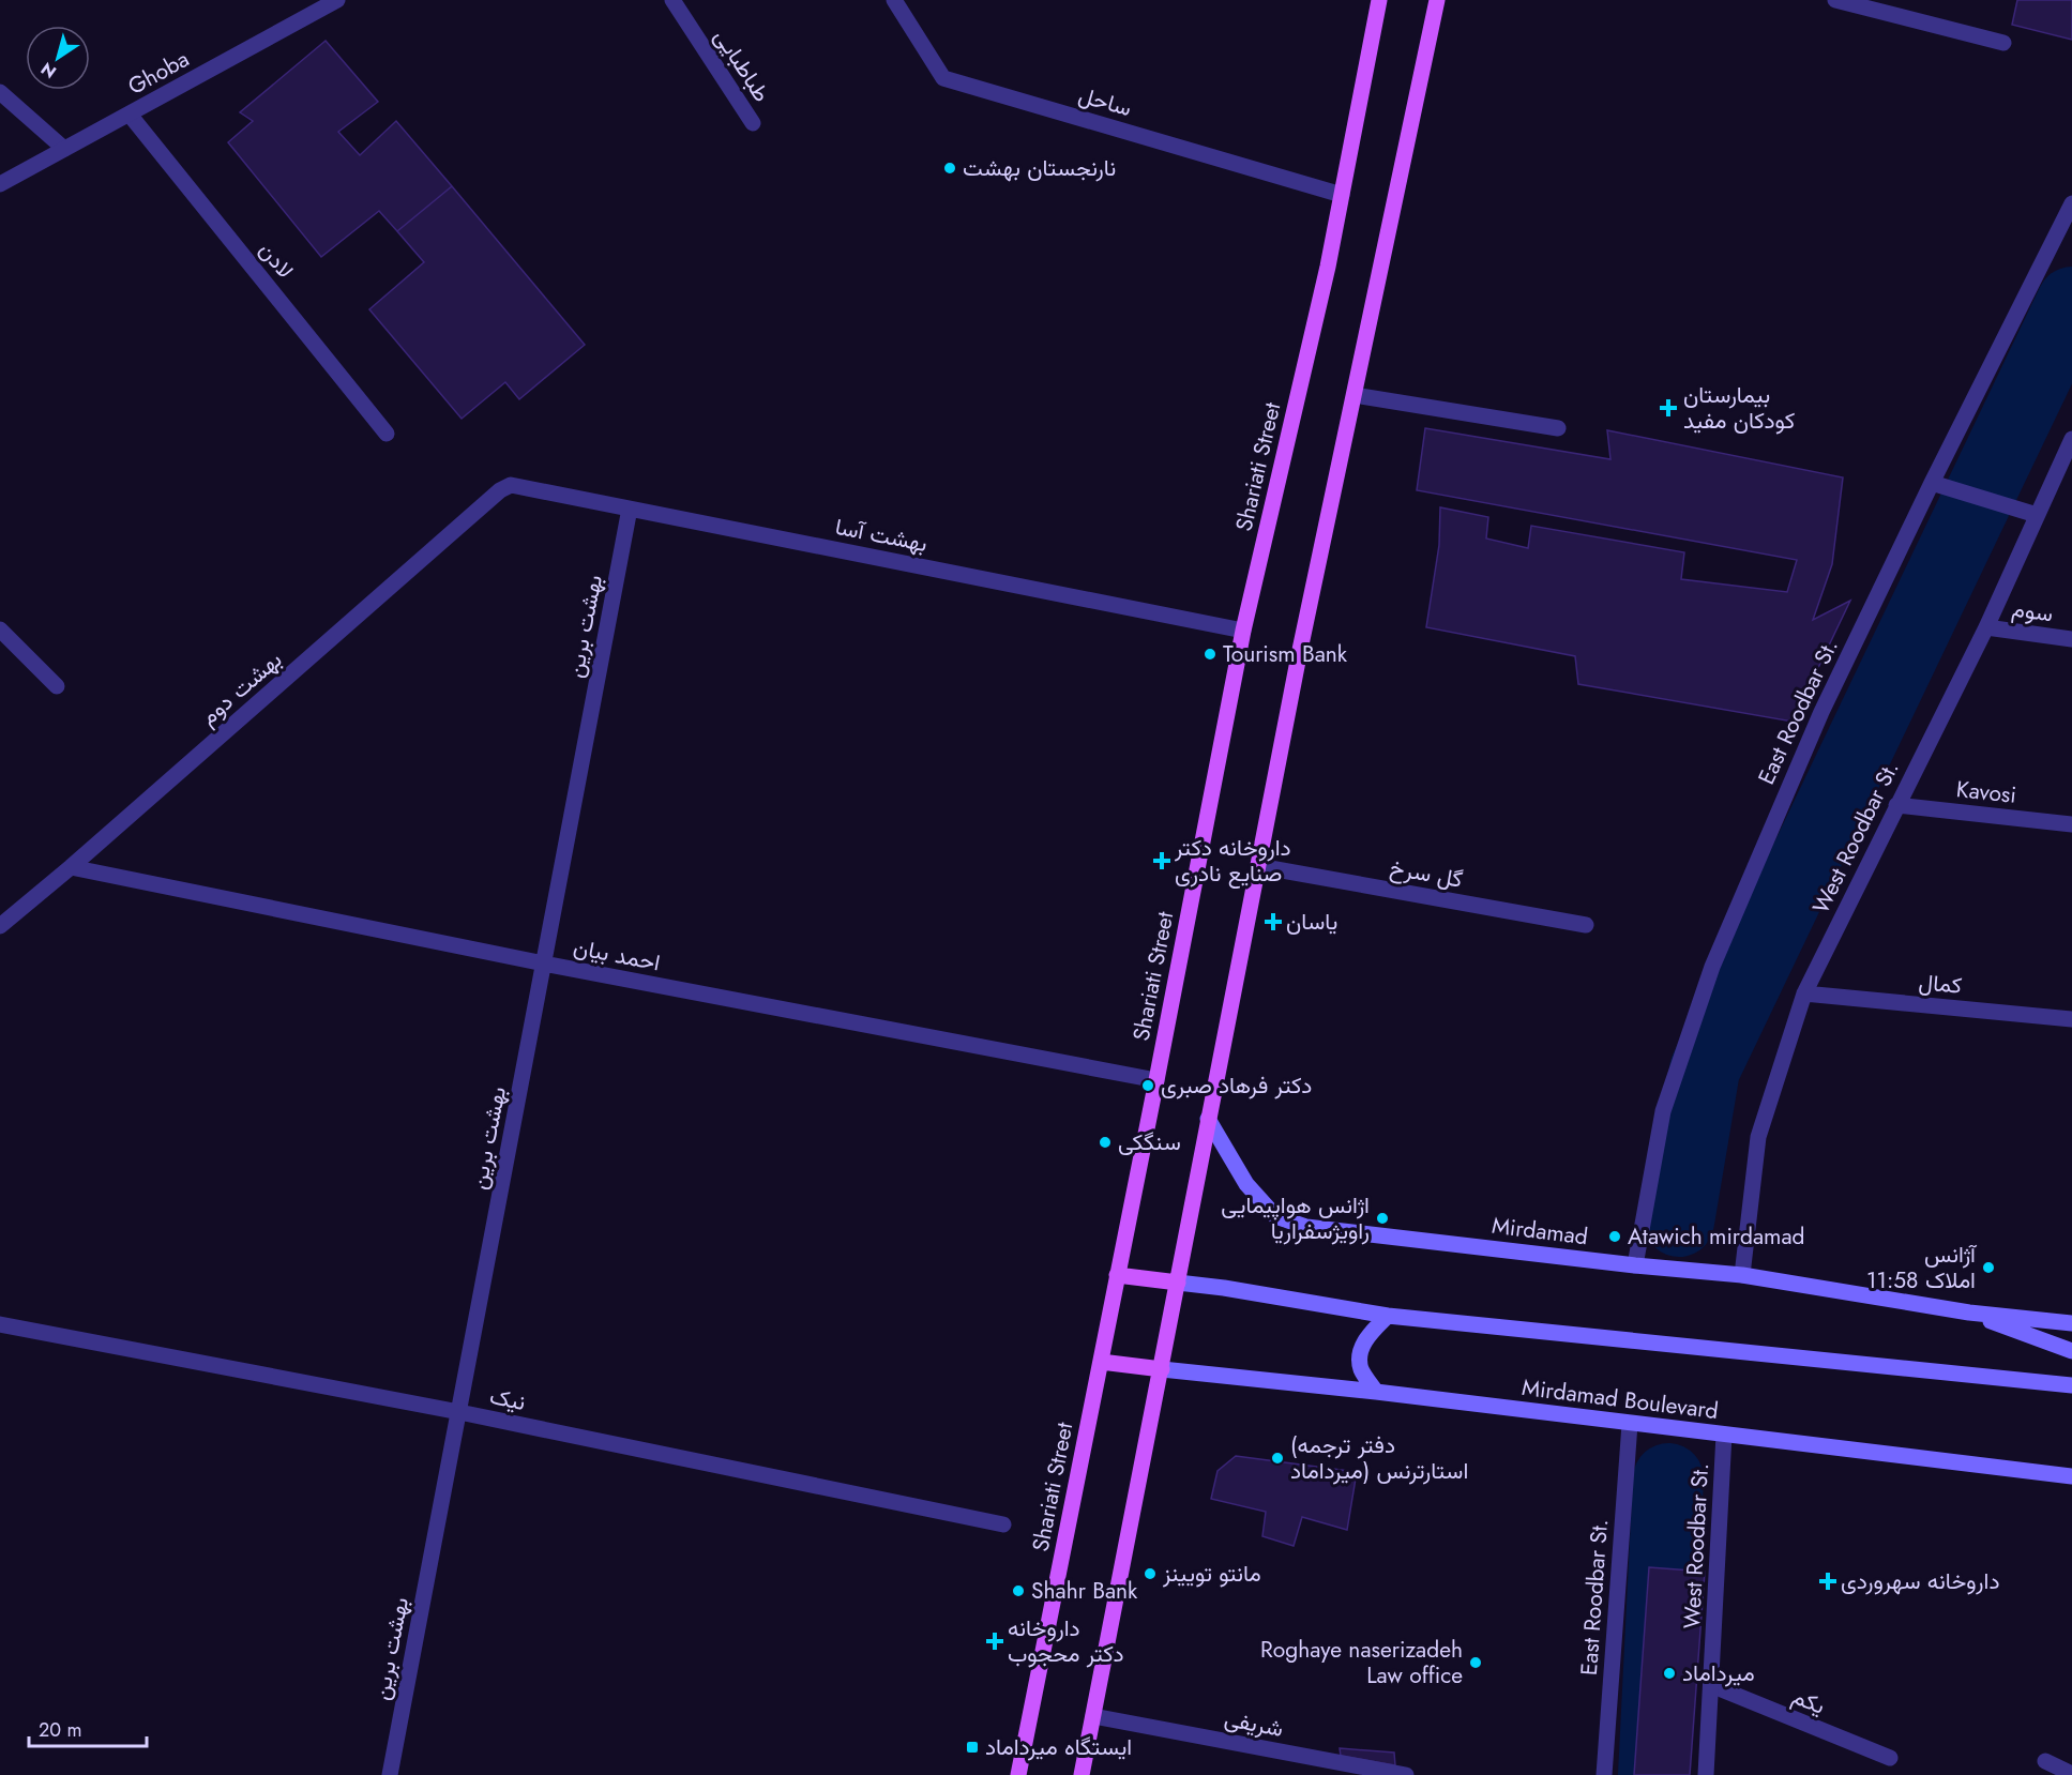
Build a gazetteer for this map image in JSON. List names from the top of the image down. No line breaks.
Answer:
{"streets":{"main road":["Shariati Street","Mirdamad","Mirdamad Boulevard"],"street":["طباطبایی","Ghoba","ساحل","لادن","بهشت آسا","سوم","بهشت برین","بهشت دوم","East Roodbar St.","Kavosi","West Roodbar St.","گل سرخ","احمد بیان","کمال","نیک","یکم","شریفی"]},"crossings":[["Ghoba","لادن"],["ساحل","Shariati Street"],["Shariati Street","بهشت آسا"],["Shariati Street","احمد بیان"],["بهشت آسا","بهشت برین"],["بهشت آسا","بهشت دوم"],["سوم","West Roodbar St."],["بهشت برین","احمد بیان"],["بهشت برین","نیک"],["بهشت دوم","احمد بیان"],["East Roodbar St.","Mirdamad"],["East Roodbar St.","Mirdamad Boulevard"],["Kavosi","West Roodbar St."],["West Roodbar St.","کمال"],["West Roodbar St.","Mirdamad"],["West Roodbar St.","Mirdamad Boulevard"],["West Roodbar St.","یکم"]],"places":{"other":["نارنجستان بهشت","Tourism Bank","دکتر فرهاد صبری","سنگکی","اژانس هواپیمایی راویژسفراریا","Atawich mirdamad","آژانس املاک 11:58","(دفتر ترجمه استارترنس (میرداماد","مانتو تویینز","Shahr Bank","Roghaye naserizadeh Law office","میرداماد"],"health":["بیمارستان کودکان مفید","داروخانه دکتر صنايع نادری","یاسان","داروخانه سهروردی","داروخانه دکتر محجوب"],"transit":["ایستگاه میرداماد"]},"scale_bar":"20 m","north":"bottom left"}
